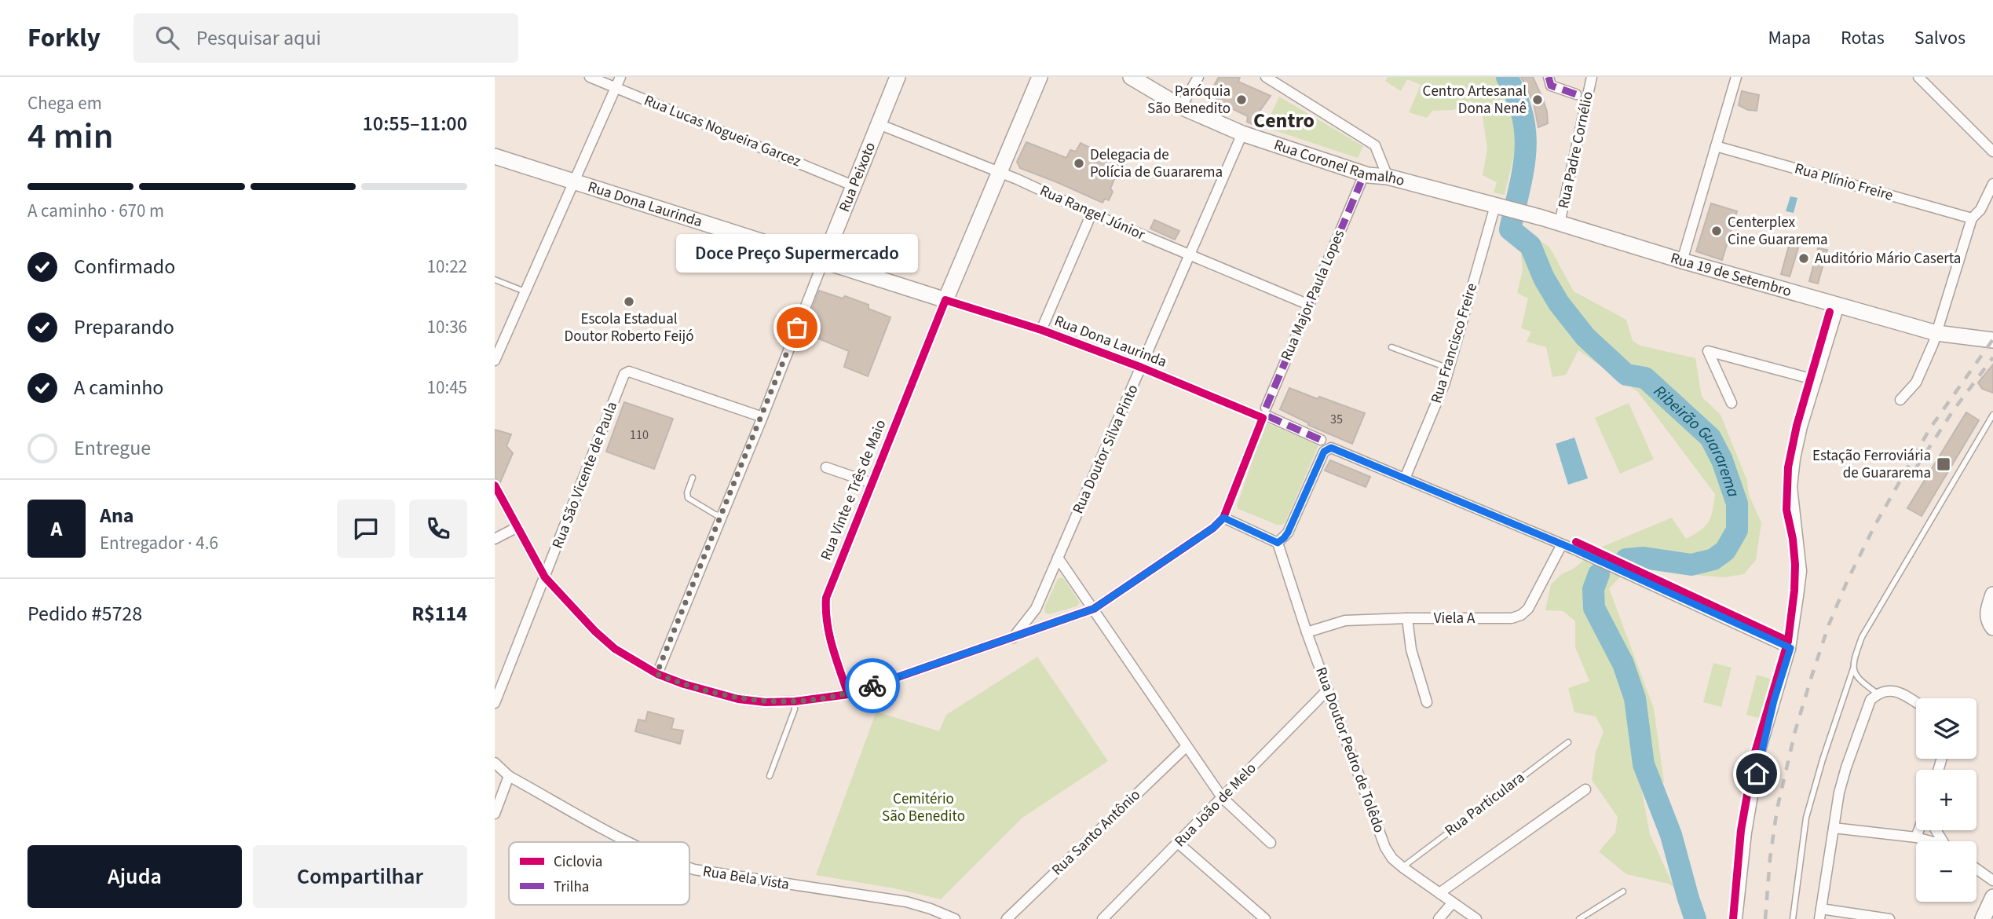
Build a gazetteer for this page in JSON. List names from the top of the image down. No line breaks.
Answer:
{"streets":{"main road":["Rua Coronel Ramalho","Rua Peixoto","Rua Dona Laurinda","Rua 19 de Setembro","Rua Vinte e Três de Maio"],"street":["Rua Lucas Nogueira Garcez","Rua Padre Cornélio","Rua Plínio Freire","Rua Rangel Júnior","Rua Major Paula Lopes","Rua Francisco Freire","Rua Doutor Silva Pinto","Rua São Vicente de Paula","Viela A","Rua Doutor Pedro de Tolêdo","Rua João de Melo","Rua Santo Antônio","Rua Bela Vista"],"lane":["Rua Particulara"]},"crossings":[["Rua Lucas Nogueira Garcez","Rua Peixoto"],["Rua Padre Cornélio","Rua 19 de Setembro"],["Rua Coronel Ramalho","Rua 19 de Setembro"],["Rua Coronel Ramalho","Rua Francisco Freire"],["Rua Coronel Ramalho","Rua Doutor Silva Pinto"],["Rua Peixoto","Rua Dona Laurinda"],["Rua Peixoto","Rua Rangel Júnior"],["Rua Peixoto","Rua São Vicente de Paula"],["Rua Dona Laurinda","Rua Major Paula Lopes"],["Rua Dona Laurinda","Rua Doutor Silva Pinto"],["Rua Dona Laurinda","Rua Vinte e Três de Maio"],["Rua Rangel Júnior","Rua Doutor Silva Pinto"],["Rua Rangel Júnior","Rua Vinte e Três de Maio"],["Viela A","Rua Doutor Pedro de Tolêdo"],["Rua Doutor Pedro de Tolêdo","Rua Particulara"],["Rua Doutor Pedro de Tolêdo","Rua João de Melo"]],"districts":["Centro"],"water":["Ribeirão Guararema"],"parks":["Cemitério São Benedito"],"places":{"other":["Paróquia São Benedito","Centro Artesanal Dona Nenê","Delegacia de Polícia de Guararema","Centerplex Cine Guararema","Auditório Mário Caserta","Escola Estadual Doutor Roberto Feijó","Doce Preço Supermercado"],"transit":["Estação Ferroviária de Guararema"]},"house_numbers":["35","110"],"legend":["Ciclovia","Trilha"],"page":{"header":"Forkly","search":"Pesquisar aqui","nav":["Mapa","Rotas","Salvos"],"heading":["4 min","Chega em","10:55–11:00"],"panel":["Ana","Entregador · 4.6","Pedido #5728","R$114"],"bar":"A caminho · 670 m","bubble":"Doce Preço Supermercado","list":[["Confirmado","10:22"],["Preparando","10:36"],["A caminho","10:45"],"Entregue"],"round":"A","map_buttons":["+","−"],"buttons":["Ajuda","Compartilhar"]}}
